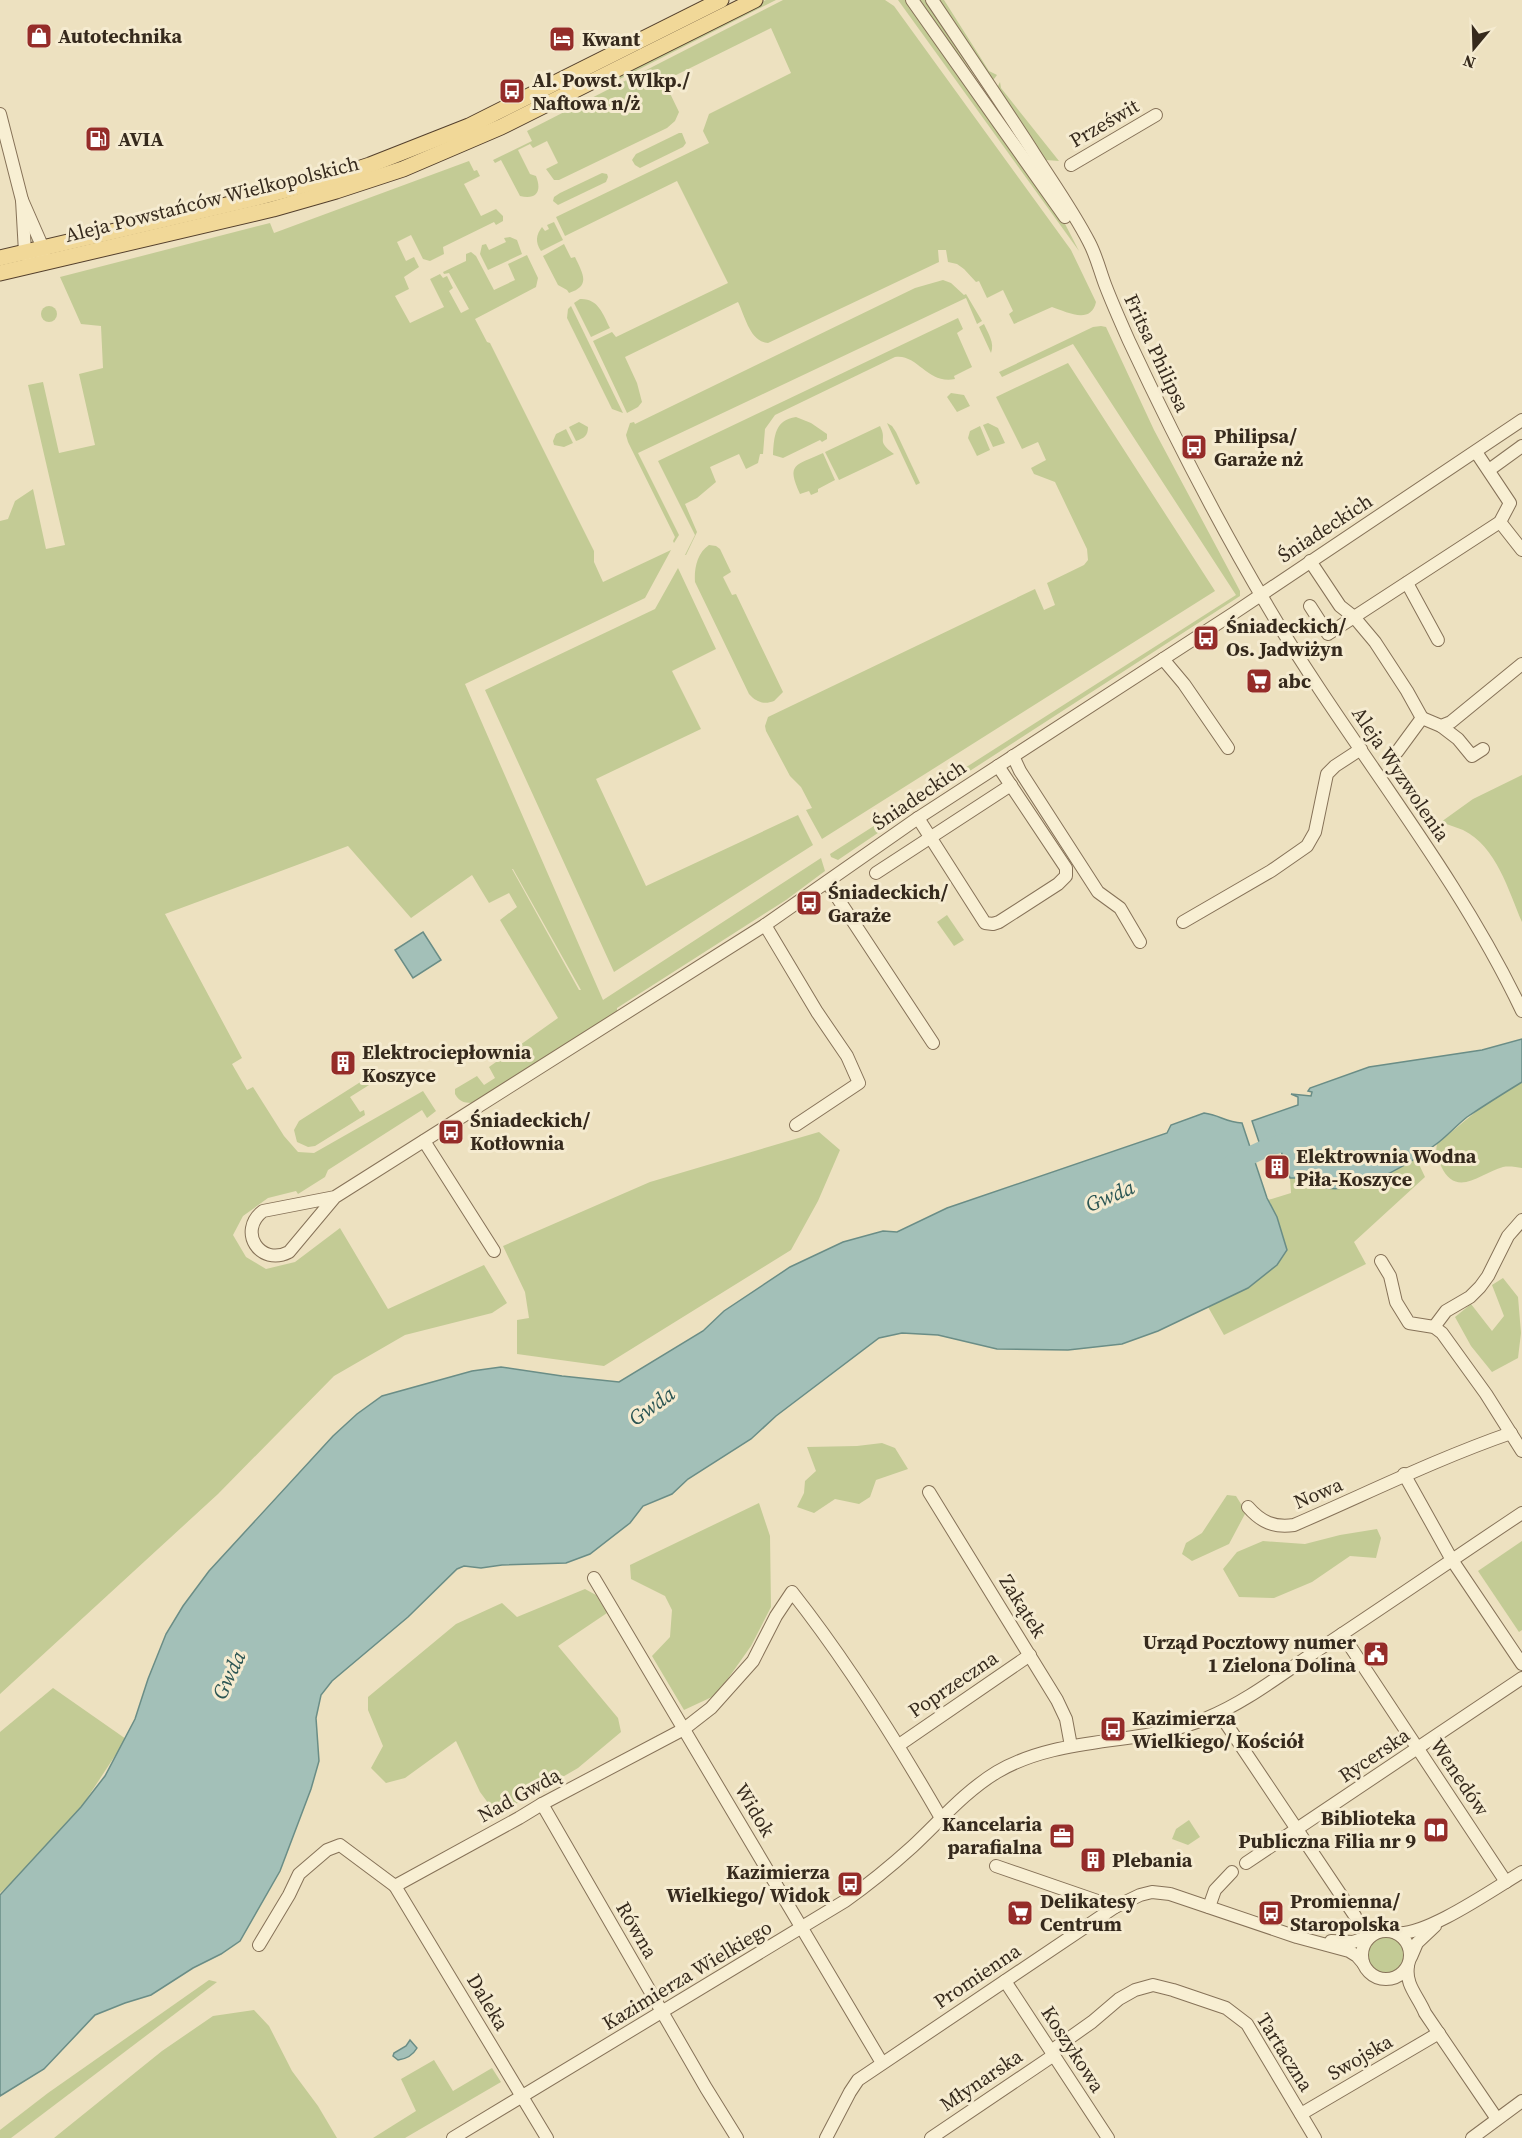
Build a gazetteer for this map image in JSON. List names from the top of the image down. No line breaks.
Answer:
{"streets":{"main road":["Aleja Powstańców Wielkopolskich"],"street":["Prześwit","Fritsa Philipsa","Śniadeckich","Aleja Wyzwolenia","Nowa","Zakątek","Poprzeczna","Rycerska","Wenedów","Nad Gwdą","Widok","Równa","Kazimierza Wielkiego","Promienna","Daleka","Koszykowa","Tartaczna","Swojska","Młynarska"]},"crossings":[["Fritsa Philipsa","Śniadeckich"],["Fritsa Philipsa","Aleja Wyzwolenia"],["Śniadeckich","Aleja Wyzwolenia"],["Zakątek","Poprzeczna"],["Zakątek","Kazimierza Wielkiego"],["Poprzeczna","Nad Gwdą"],["Rycerska","Wenedów"],["Wenedów","Kazimierza Wielkiego"],["Nad Gwdą","Widok"],["Nad Gwdą","Równa"],["Nad Gwdą","Daleka"],["Widok","Kazimierza Wielkiego"],["Widok","Promienna"],["Równa","Kazimierza Wielkiego"],["Kazimierza Wielkiego","Daleka"],["Promienna","Koszykowa"],["Koszykowa","Tartaczna"],["Koszykowa","Młynarska"],["Tartaczna","Swojska"],["Tartaczna","Młynarska"]],"water":["Gwda"],"places":{"shop":["Autotechnika"],"hotel":["Kwant"],"bus stop":["Al. Powst. Wlkp./ Naftowa n/ż","Philipsa/ Garaże nż","Śniadeckich/ Os. Jadwiżyn","Śniadeckich/ Garaże","Śniadeckich/ Kotłownia","Kazimierza Wielkiego/ Kościół","Kazimierza Wielkiego/ Widok","Promienna/ Staropolska"],"fuel station":["AVIA"],"supermarket":["abc","Delikatesy Centrum"],"building":["Elektrociepłownia Koszyce","Elektrownia Wodna Piła-Koszyce","Plebania"],"public building":["Urząd Pocztowy numer 1 Zielona Dolina"],"library":["Biblioteka Publiczna Filia nr 9"],"office":["Kancelaria parafialna"]},"north":"bottom"}
